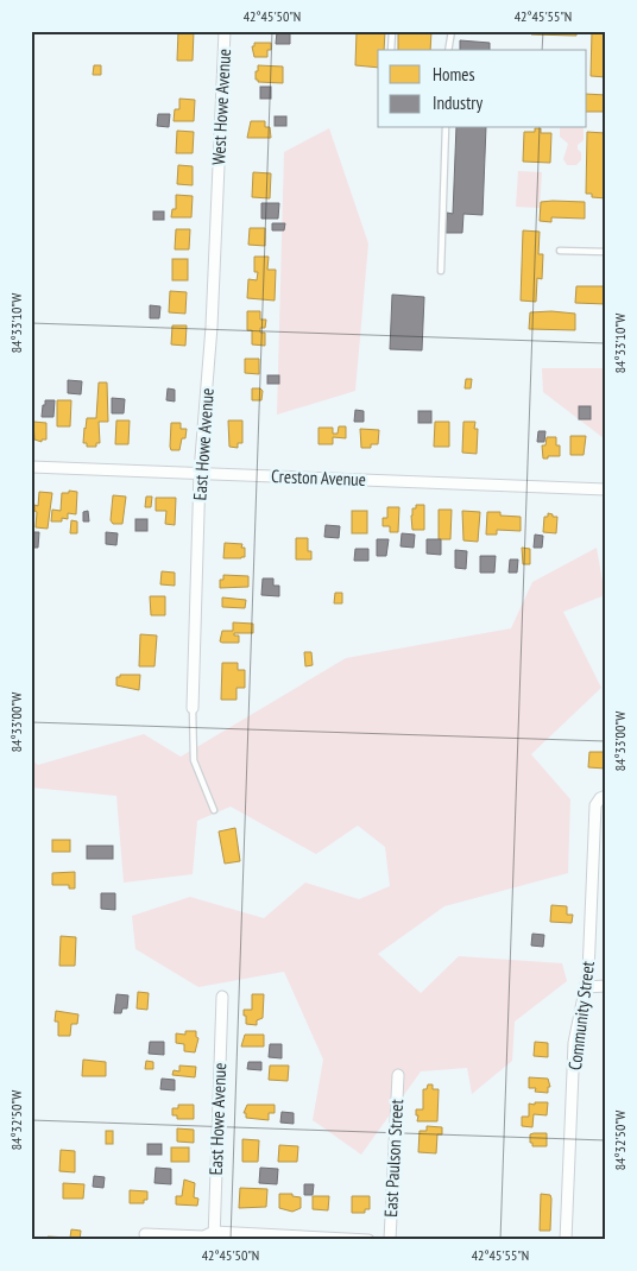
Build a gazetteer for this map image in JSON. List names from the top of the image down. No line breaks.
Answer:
{"streets":{"street":["West Howe Avenue","East Howe Avenue","Creston Avenue","Community Street","East Paulson Street"]},"crossings":[["West Howe Avenue","East Howe Avenue"],["East Howe Avenue","Creston Avenue"]],"legend":["Homes","Industry"],"coordinates":["42°45'50\"N","42°45'55\"N","84°33'10\"W","84°33'00\"W","84°32'50\"W"]}
